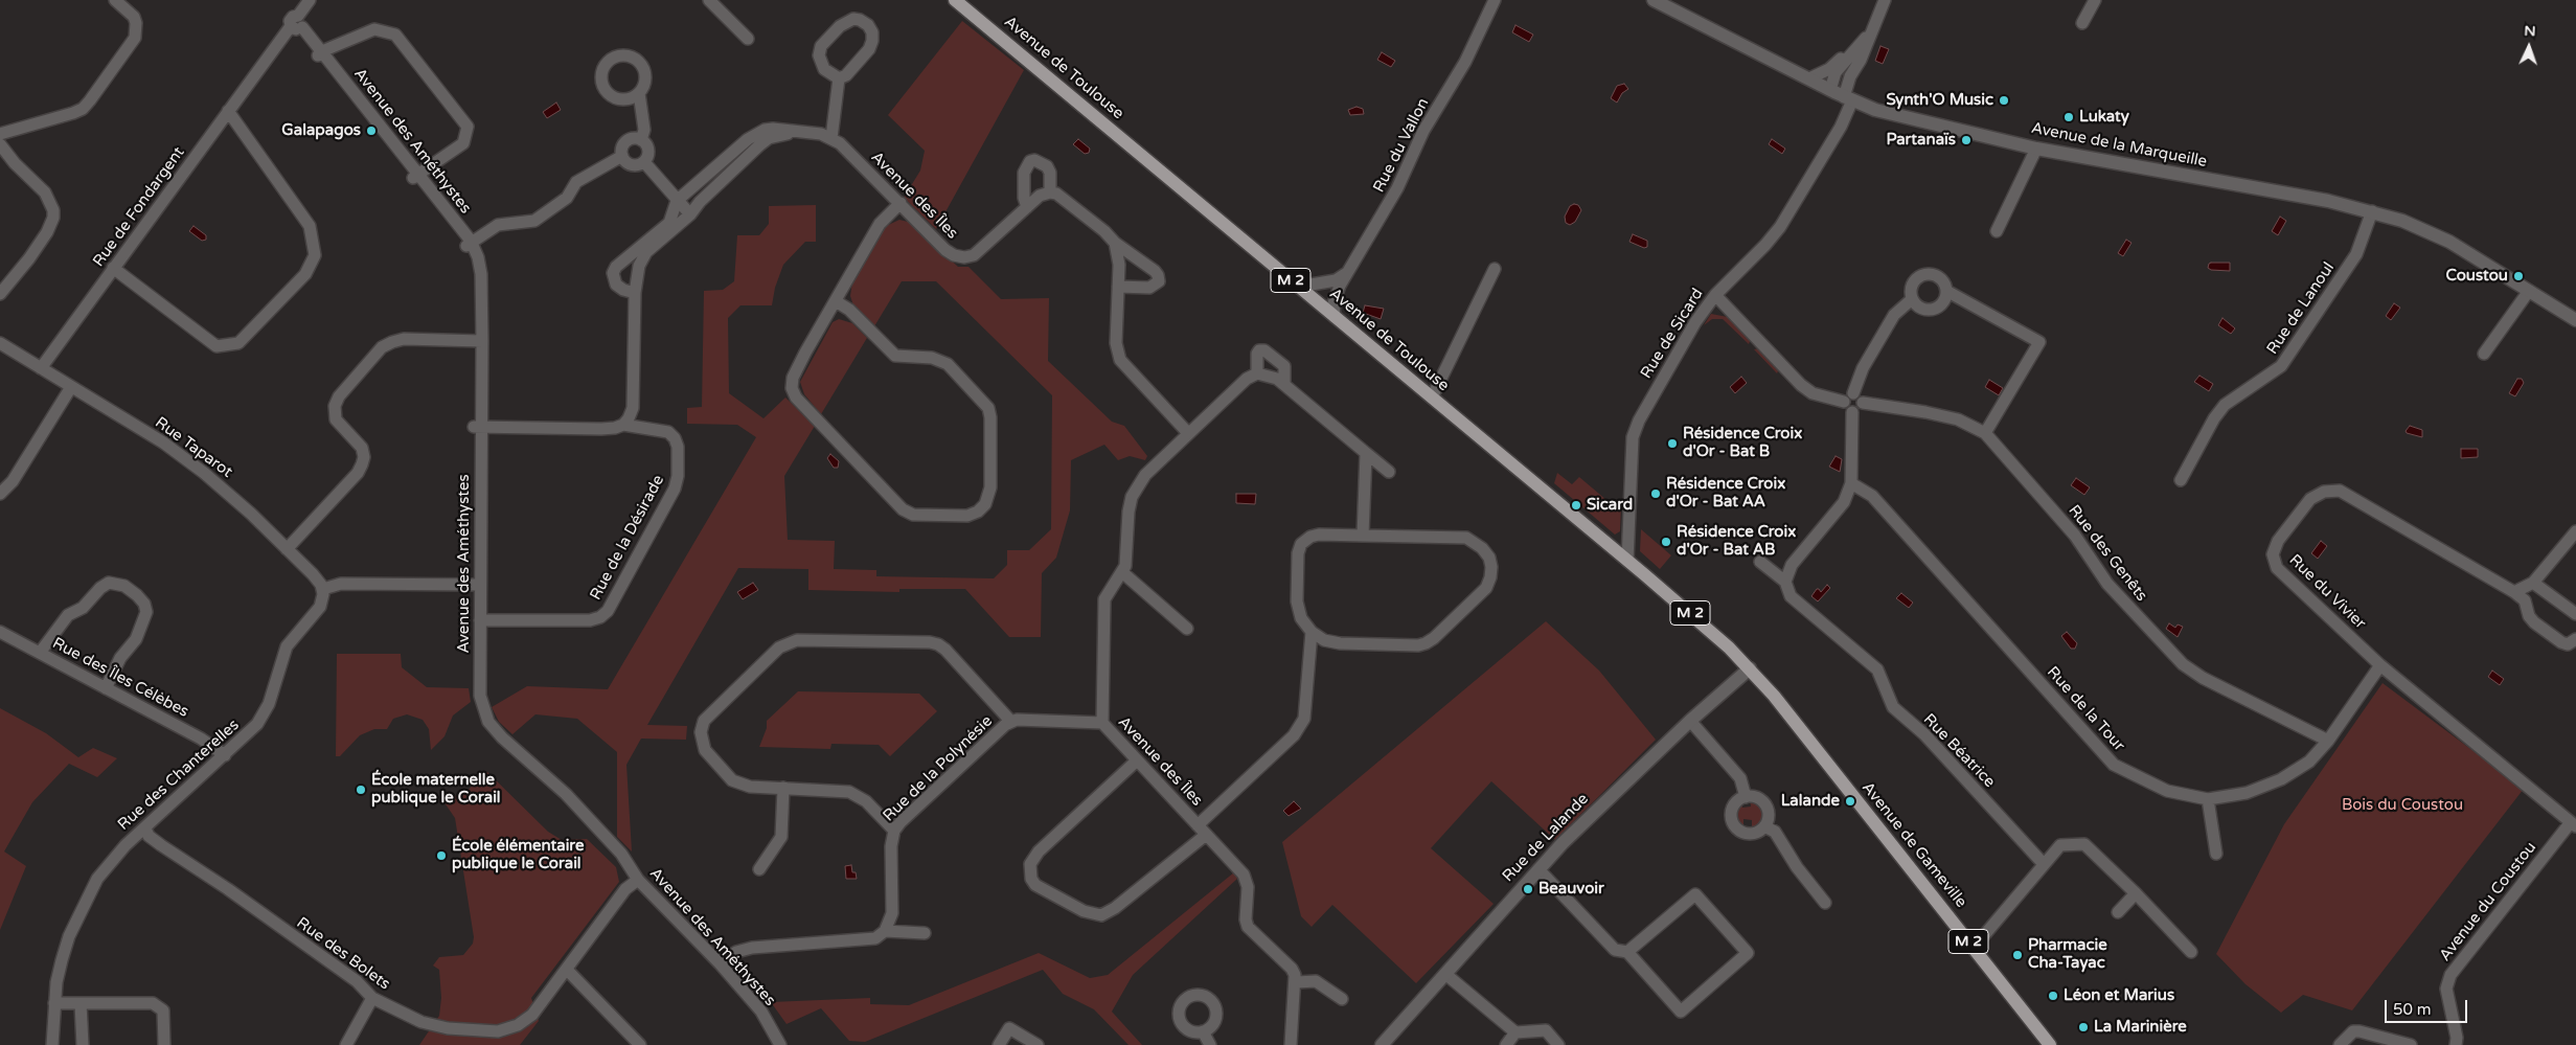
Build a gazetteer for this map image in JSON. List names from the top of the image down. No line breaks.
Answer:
{"streets":{"main road":["Avenue de Toulouse","M 2","Avenue de Gameville"],"street":["Avenue des Améthystes","Rue du Vallon","Avenue de la Marqueille","Avenue des Îles","Rue de Fondargent","Rue de Lanoul","Rue de Sicard","Rue Taparot","Rue de la Désirade","Rue des Genêts","Rue du Vivier","Rue des Îles Célèbes","Rue de la Tour","Rue Béatrice","Rue de la Polynésie","Rue des Chanterelles","Rue de Lalande","Avenue du Coustou","Rue des Bolets"]},"crossings":[["Avenue de Toulouse","Rue du Vallon"],["Avenue de Toulouse","Rue de Sicard"],["Avenue de Toulouse","Rue de Lalande"],["Avenue de Toulouse","Avenue de Gameville"],["Avenue des Améthystes","Rue de Fondargent"],["Avenue des Améthystes","Rue de la Désirade"],["Avenue des Améthystes","Rue des Bolets"],["Avenue de la Marqueille","Rue de Lanoul"],["Avenue de la Marqueille","Rue de Sicard"],["Avenue des Îles","Rue de la Polynésie"],["Rue de Fondargent","Rue Taparot"],["Rue Taparot","Rue des Chanterelles"],["Rue des Genêts","Rue de la Tour"],["Rue du Vivier","Rue de la Tour"],["Rue du Vivier","Avenue du Coustou"],["Rue des Îles Célèbes","Rue des Chanterelles"],["Rue des Chanterelles","Rue des Bolets"],["Rue de Lalande","Avenue de Gameville"]],"parks":["Bois du Coustou"],"places":["Synth'O Music","Lukaty","Galapagos","Partanaïs","Coustou","Résidence Croix d'Or - Bat B","Résidence Croix d'Or - Bat AA","Sicard","Résidence Croix d'Or - Bat AB","École maternelle publique le Corail","Lalande","École élémentaire publique le Corail","Beauvoir","Pharmacie Cha-Tayac","Léon et Marius","La Marinière"],"scale_bar":"50 m","north":"top"}
